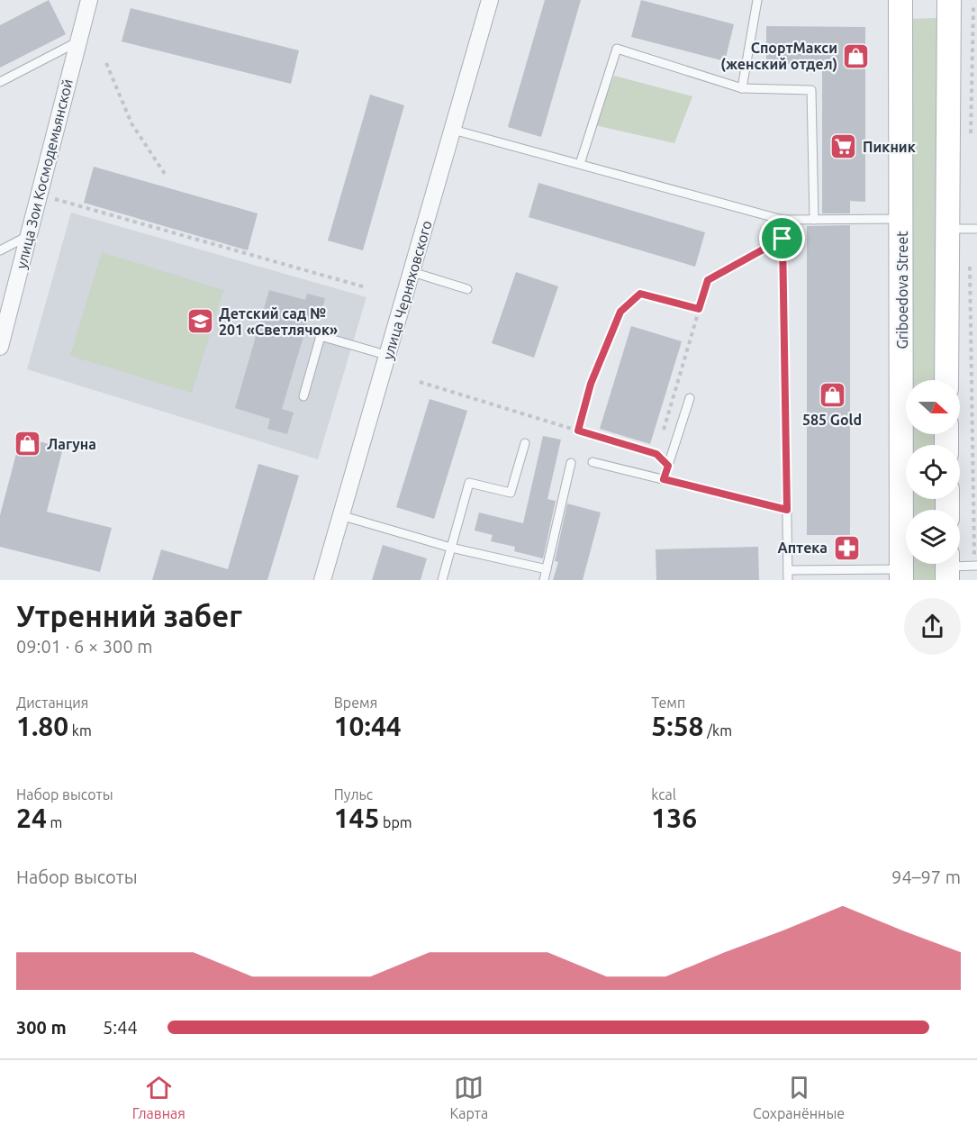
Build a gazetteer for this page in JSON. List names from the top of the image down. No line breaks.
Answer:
{"streets":{"main road":["Griboedova Street"],"street":["улица Зои Космодемьянской","улица Черняховского"]},"places":{"shop":["СпортМакси (женский отдел)","585 Gold","Лагуна"],"supermarket":["Пикник"],"school or university":["Детский сад № 201 «Светлячок»"],"pharmacy":["Аптека"]},"north":"right","page":{"heading":["Утренний забег","09:01 · 6 × 300 m"],"stats":[["Дистанция","1.80 km"],["Время","10:44"],["Темп","5:58 /km"],["Набор высоты","24 m"],["Пульс","145 bpm"],["kcal","136"]],"chart":["Набор высоты","94–97 m"],"list":[{"name":"300 m","note":"5:44"}],"tabs":["Главная","Карта","Сохранённые"]}}
